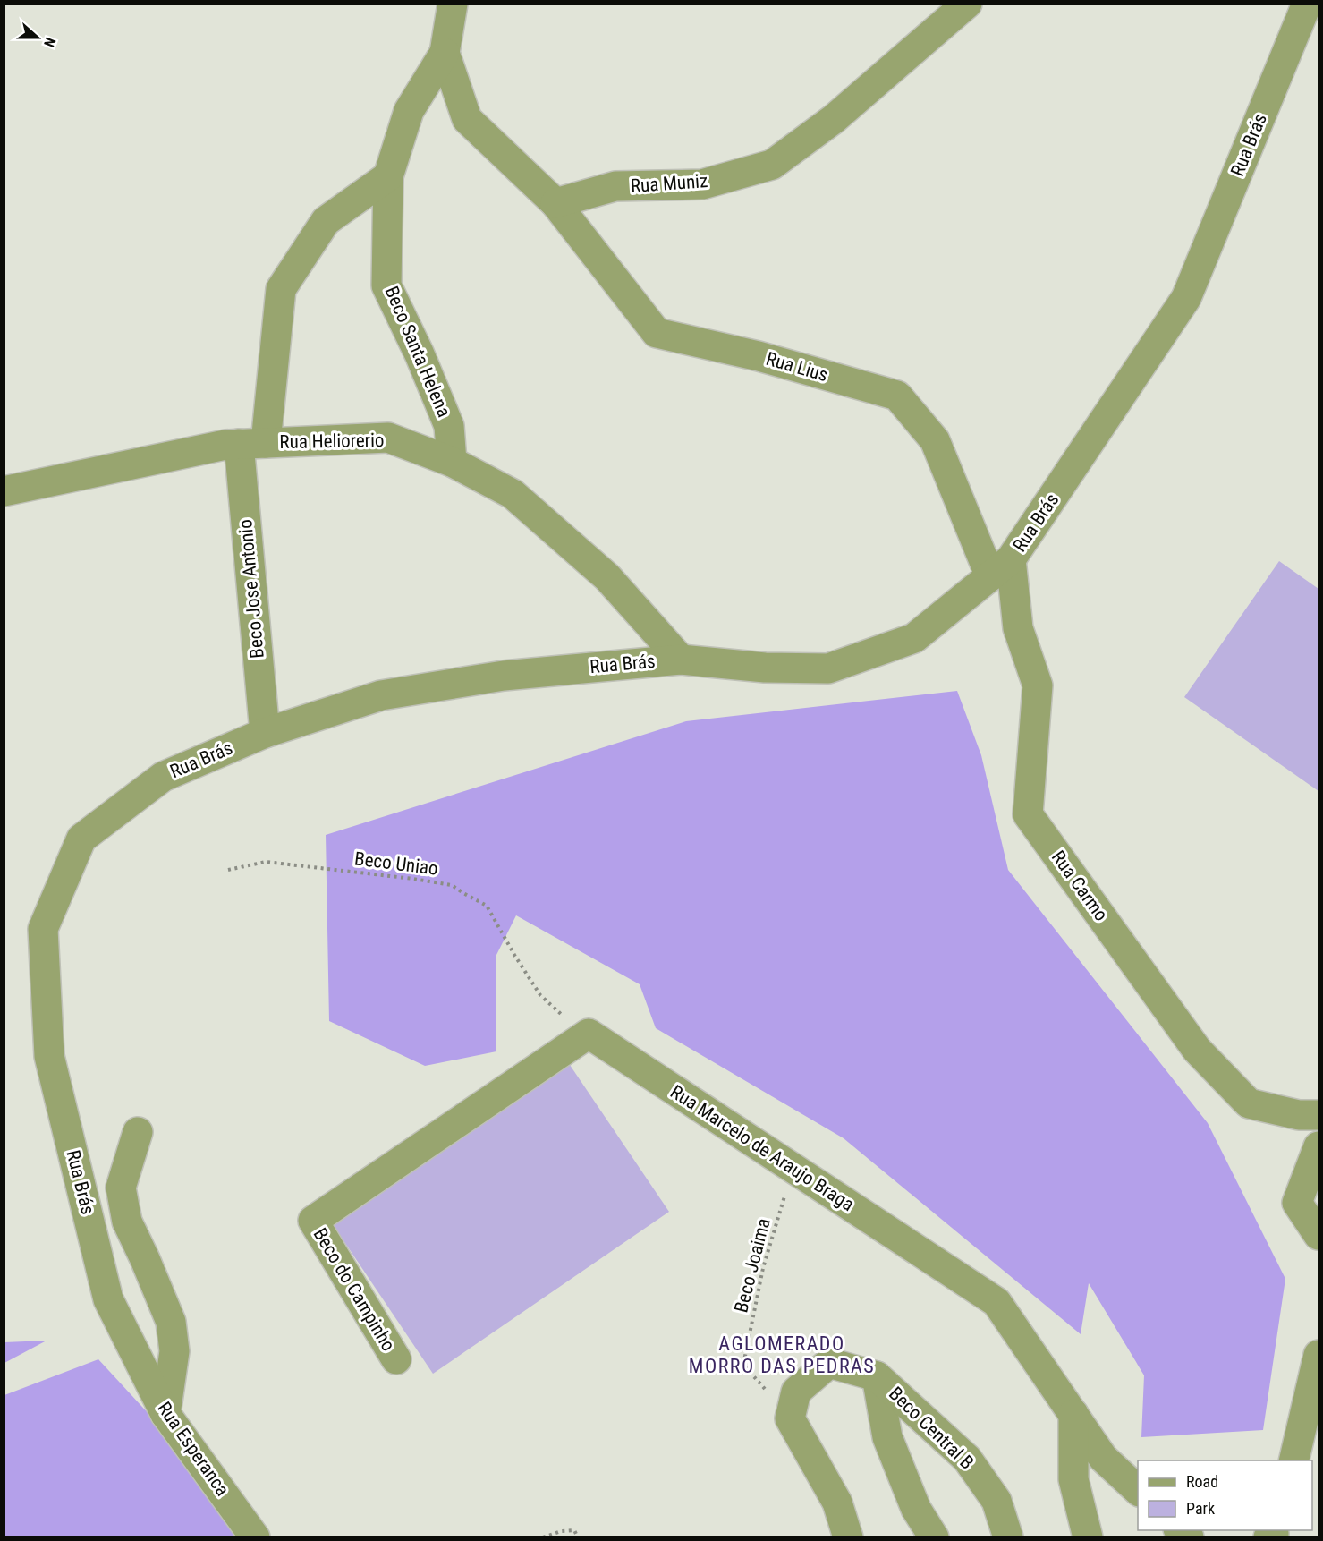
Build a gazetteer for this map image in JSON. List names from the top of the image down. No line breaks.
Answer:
{"streets":{"street":["Rua Brás","Rua Muniz","Beco Santa Helena","Rua Lius","Rua Heliorerio","Beco Jose Antonio","Rua Carmo","Rua Marcelo de Araujo Braga","Beco do Campinho","Beco Central B","Rua Esperanca"],"path":["Beco Uniao","Beco Joaima"]},"crossings":[["Rua Brás","Rua Lius"],["Rua Brás","Rua Heliorerio"],["Rua Brás","Beco Jose Antonio"],["Rua Brás","Rua Carmo"],["Rua Brás","Rua Esperanca"],["Rua Muniz","Rua Lius"],["Beco Santa Helena","Rua Heliorerio"],["Beco Santa Helena","Beco Jose Antonio"],["Rua Lius","Rua Carmo"],["Rua Heliorerio","Beco Jose Antonio"],["Beco Uniao","Rua Marcelo de Araujo Braga"],["Beco Uniao","Beco do Campinho"],["Rua Marcelo de Araujo Braga","Beco Joaima"],["Rua Marcelo de Araujo Braga","Beco do Campinho"],["Beco Joaima","Beco Central B"]],"districts":["AGLOMERADO MORRO DAS PEDRAS"],"legend":["Road","Park"],"north":"right"}
